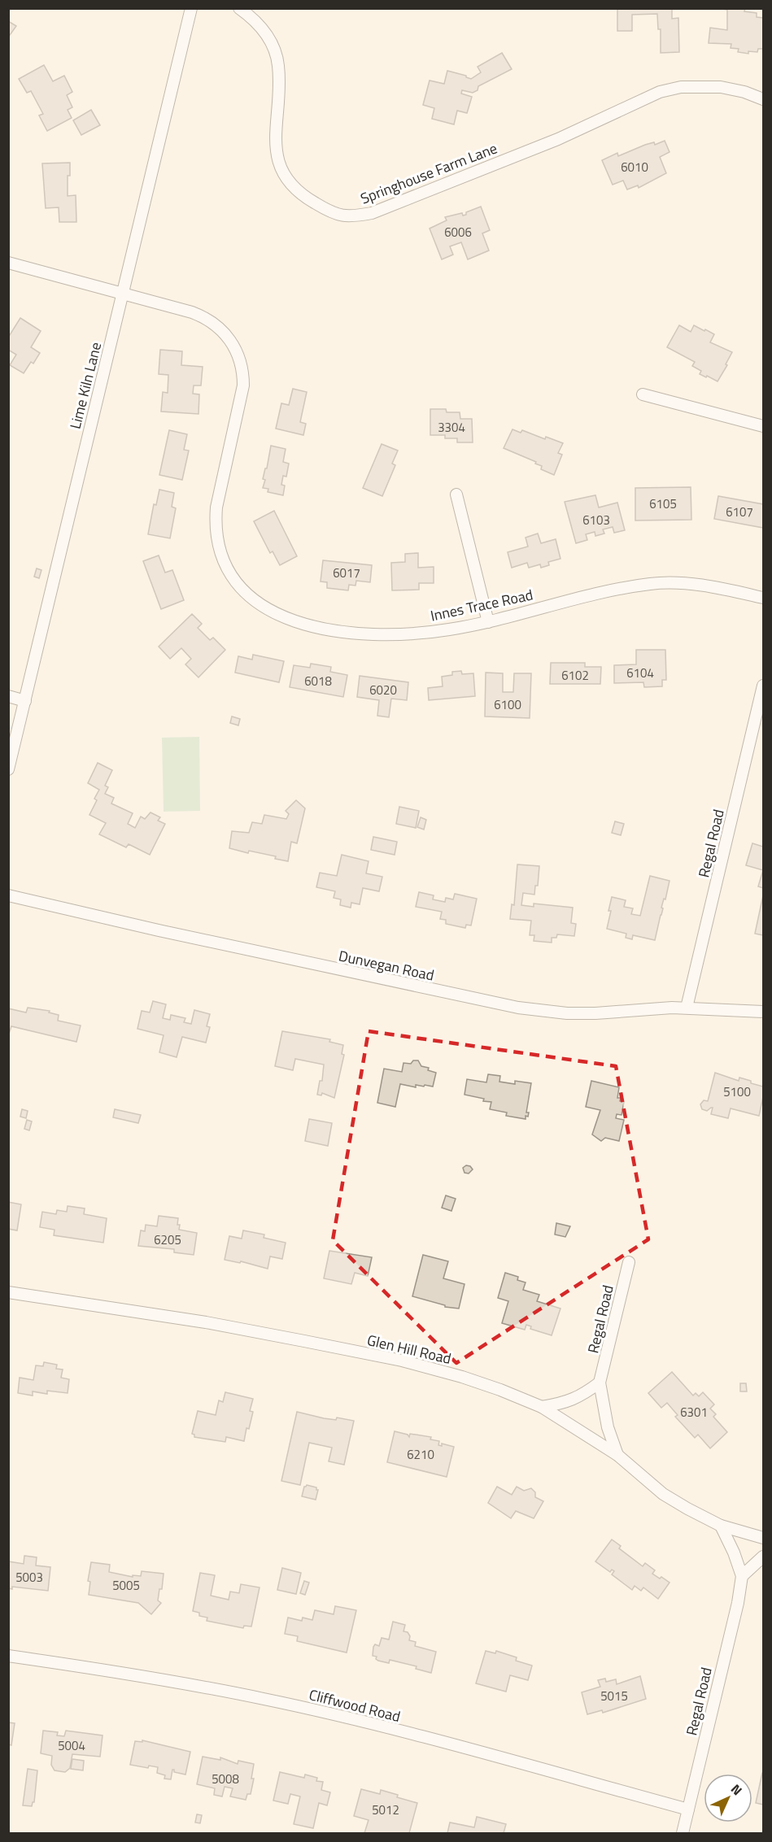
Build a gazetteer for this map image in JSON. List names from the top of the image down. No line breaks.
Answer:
{"streets":{"street":["Springhouse Farm Lane","Lime Kiln Lane","Innes Trace Road","Regal Road","Dunvegan Road","Glen Hill Road","Cliffwood Road"]},"crossings":[["Lime Kiln Lane","Innes Trace Road"],["Regal Road","Dunvegan Road"],["Regal Road","Glen Hill Road"],["Regal Road","Cliffwood Road"]],"house_numbers":["6010","6006","3304","6105","6107","6103","6017","6104","6102","6018","6020","6100","5100","6205","6301","6210","5003","5005","5015","5004","5008","5012"],"north":"top right"}
